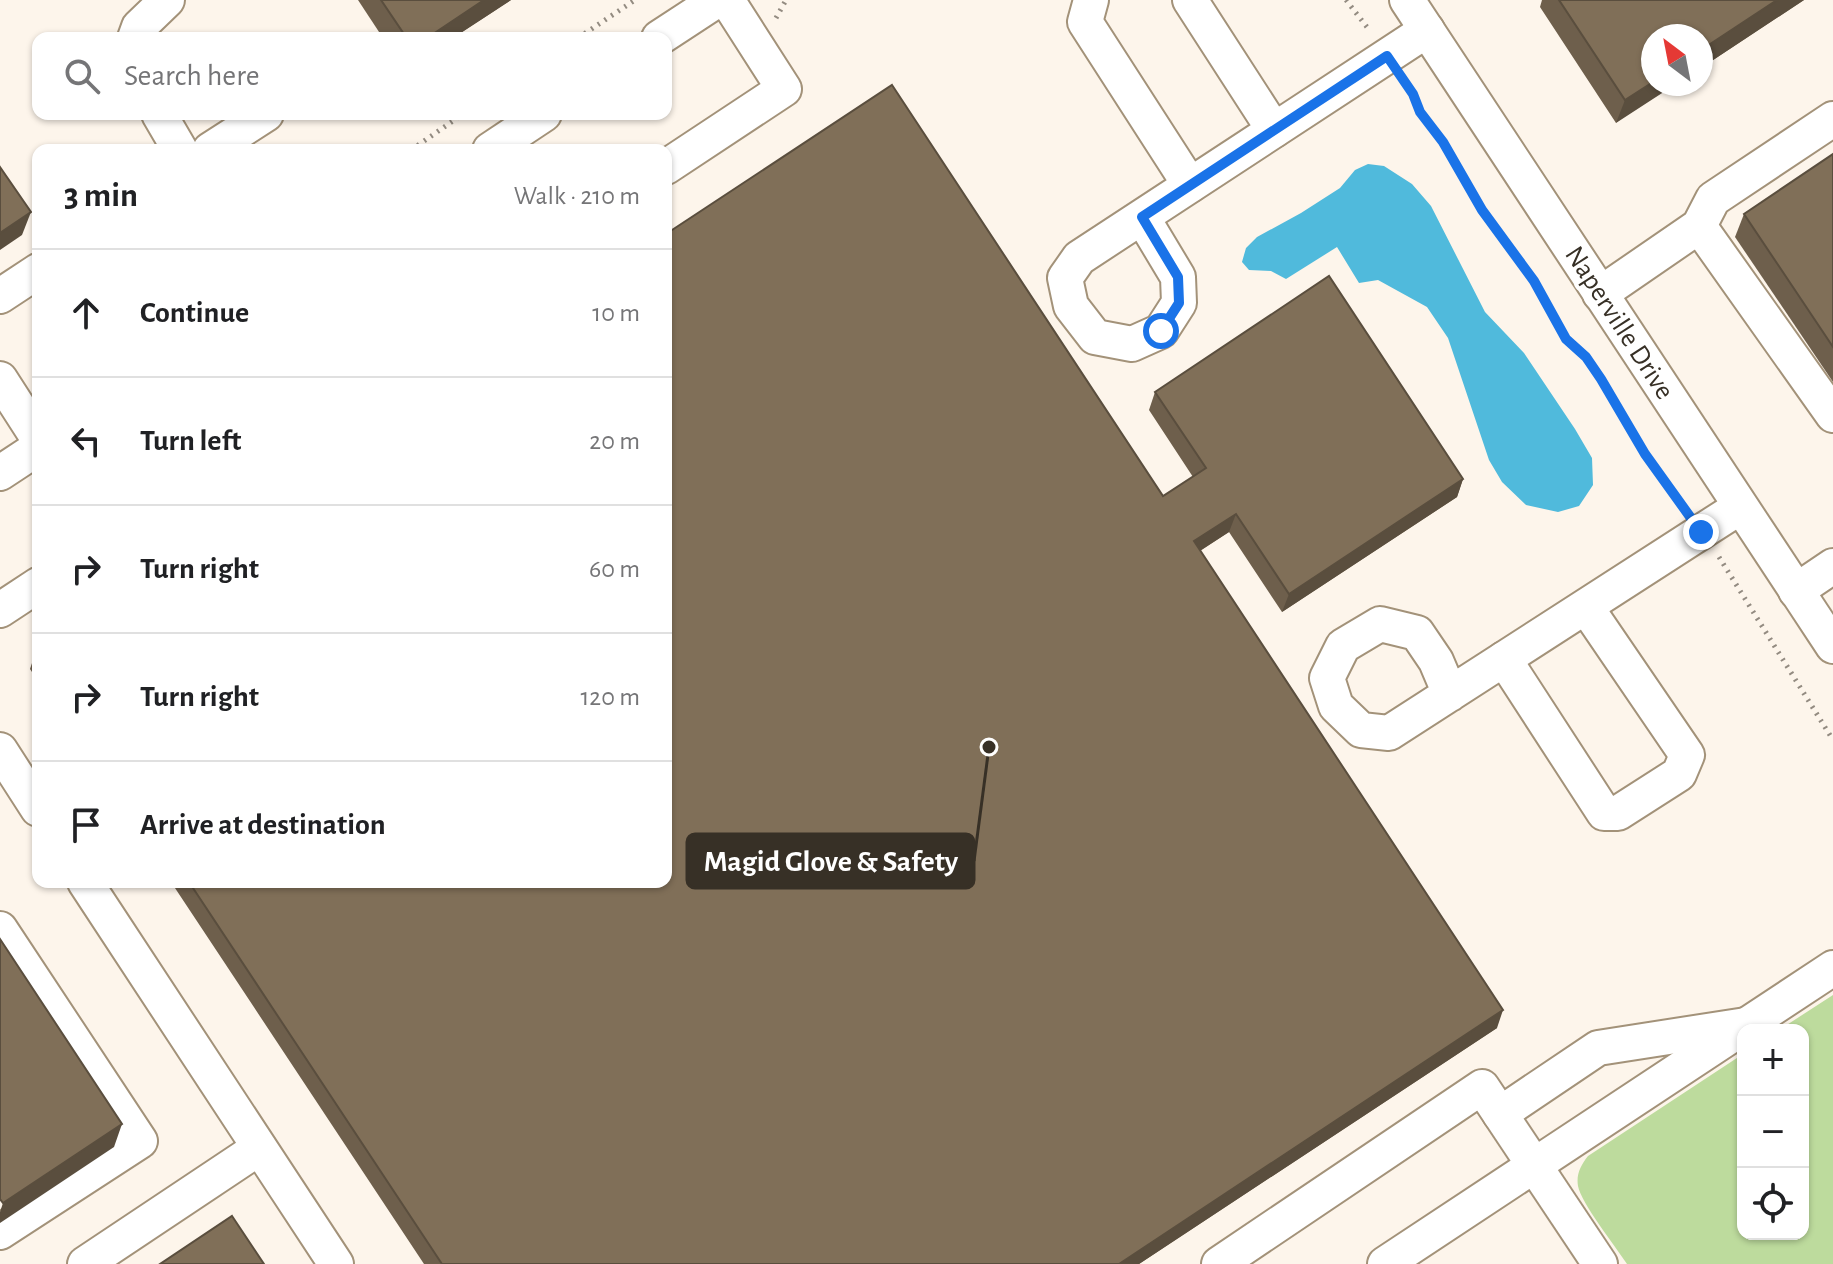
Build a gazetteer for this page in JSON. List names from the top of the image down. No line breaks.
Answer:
{"streets":{"street":["Naperville Drive"]},"places":["Magid Glove & Safety"],"north":"top left","page":{"search":"Search here","heading":["3 min","Walk · 210 m"],"list":[["Continue","10 m"],["Turn left","20 m"],["Turn right","60 m"],["Turn right","120 m"],"Arrive at destination"],"map_buttons":["+","−"]}}
